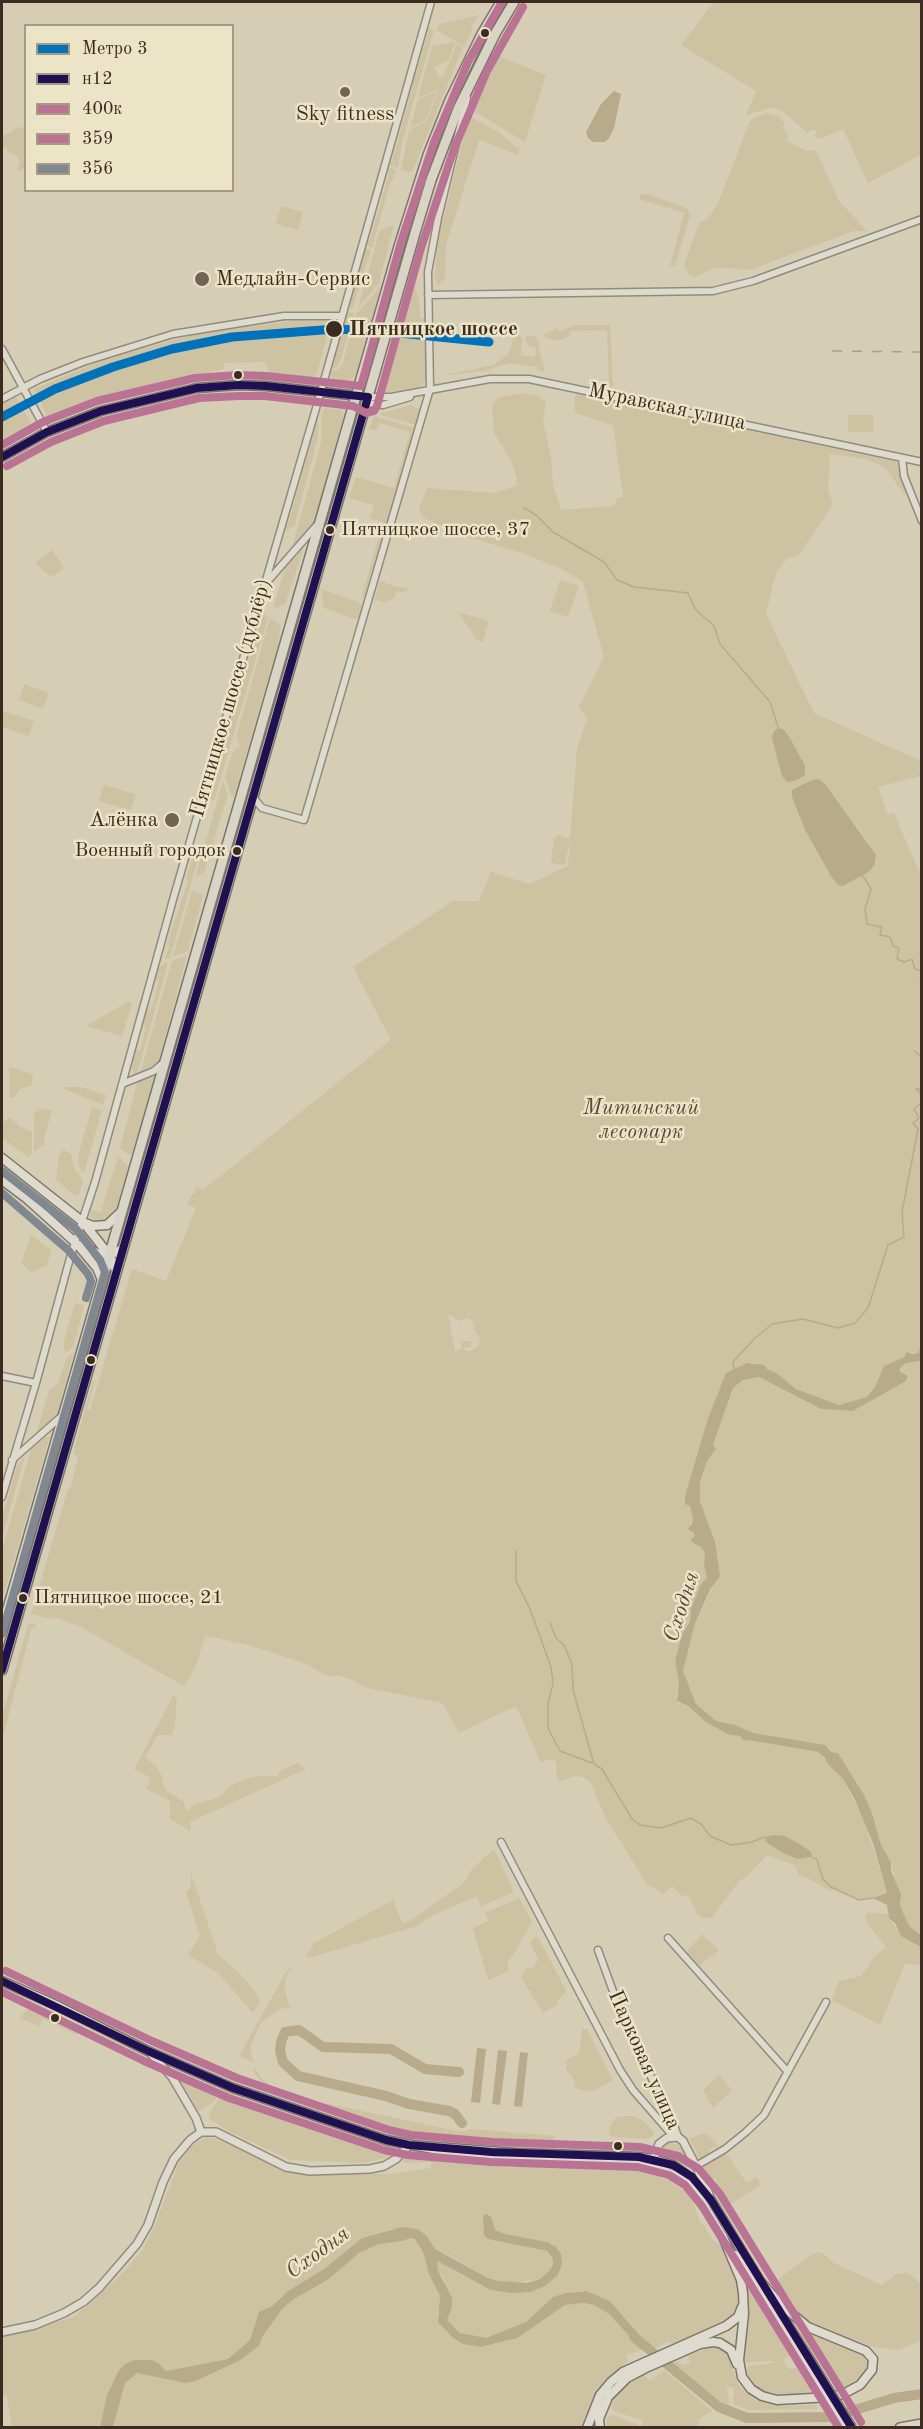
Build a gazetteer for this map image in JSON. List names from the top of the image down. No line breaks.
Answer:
{"streets":{"street":["Муравская улица","Пятницкое шоссе (дублёр)","Парковая улица"]},"water":["Сходня"],"parks":["Митинский лесопарк"],"places":["Sky fitness","Медлайн-Сервис","Пятницкое шоссе","Пятницкое шоссе, 37","Алёнка","Военный городок","Пятницкое шоссе, 21"],"lines":["transit line 359","transit line 400к","metro line 3","transit line н12","transit line 356"],"legend":["Метро 3","н12","400к","359","356"]}
